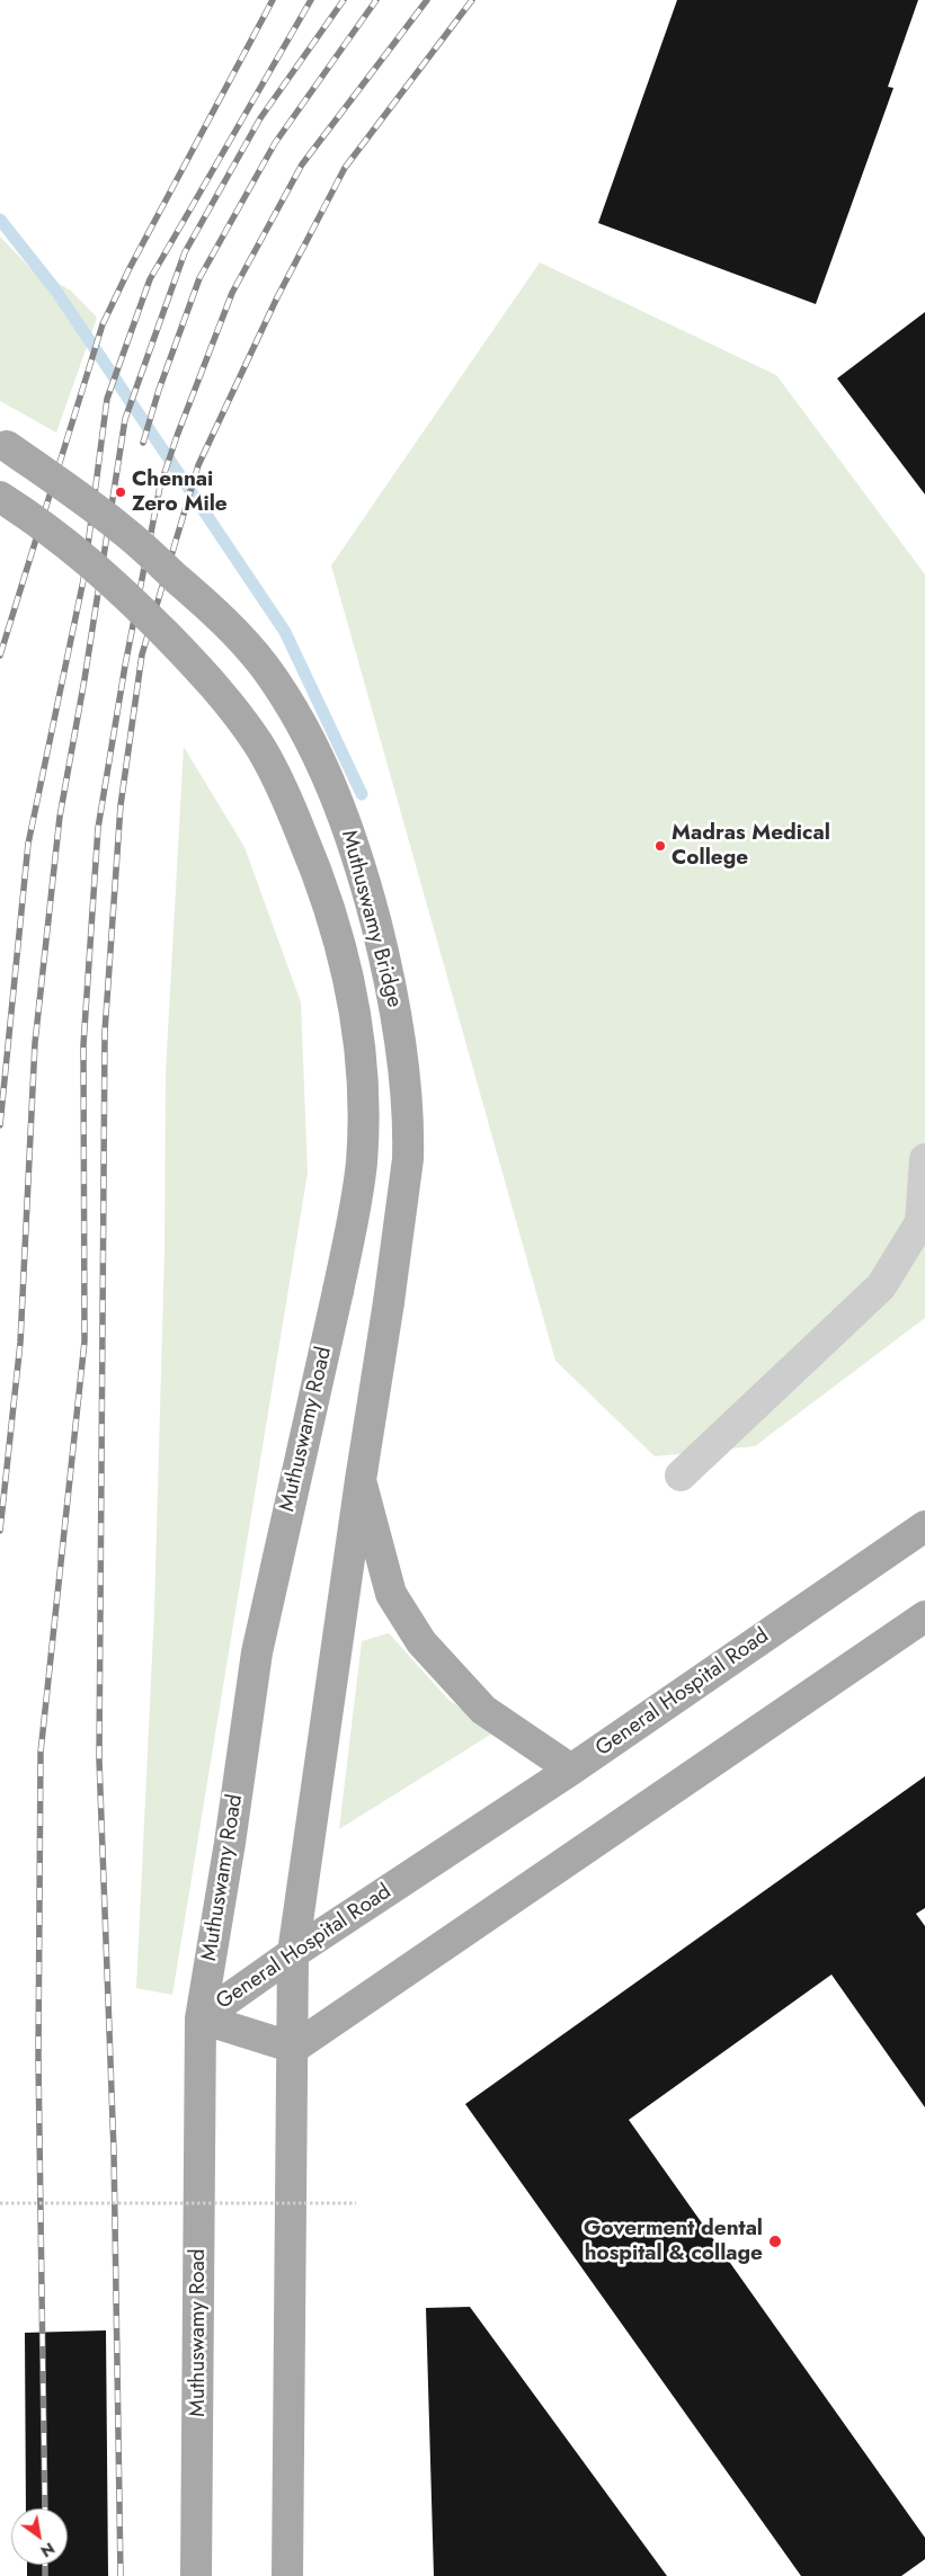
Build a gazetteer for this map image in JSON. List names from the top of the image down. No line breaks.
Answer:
{"streets":{"main road":["Muthuswamy Bridge","Muthuswamy Road","General Hospital Road"]},"crossings":[["Muthuswamy Bridge","Muthuswamy Road"],["Muthuswamy Road","General Hospital Road"]],"places":["Chennai Zero Mile","Madras Medical College","Goverment dental hospital & collage"],"north":"bottom right"}
